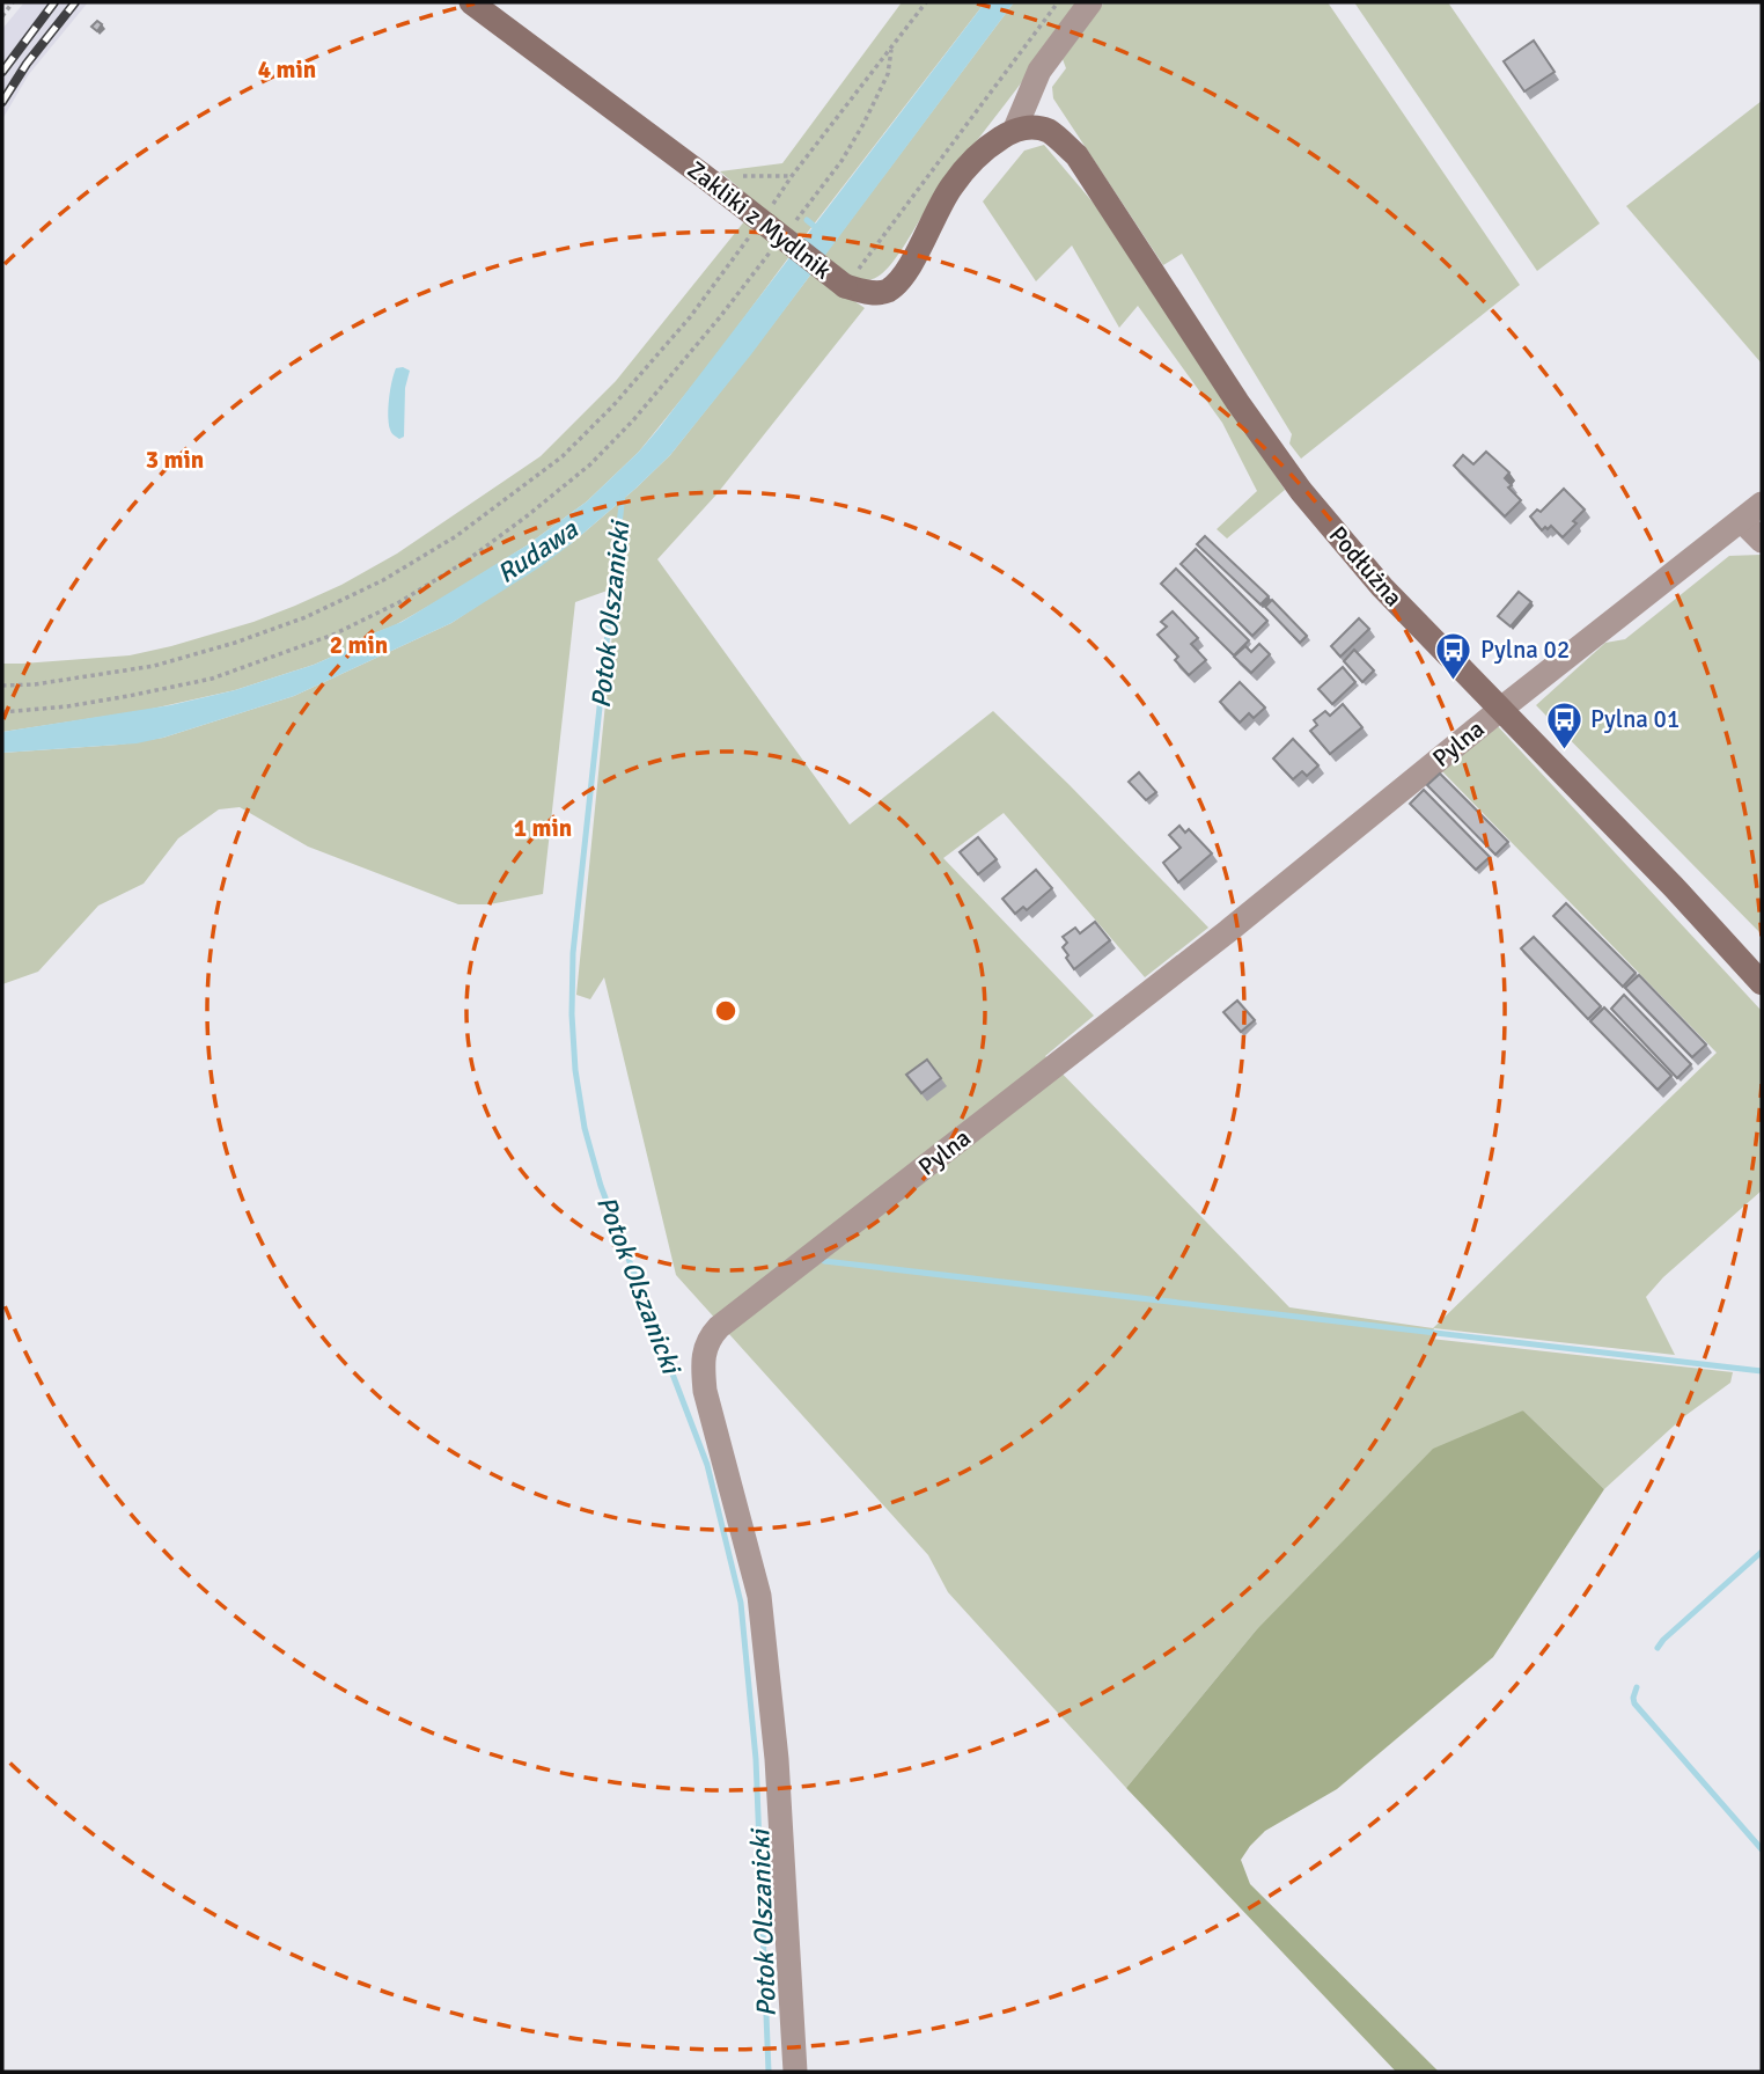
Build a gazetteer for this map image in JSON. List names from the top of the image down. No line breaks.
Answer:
{"streets":{"street":["Zakliki z Mydlnik","Podłużna","Pylna"]},"crossings":[["Zakliki z Mydlnik","Podłużna"],["Podłużna","Pylna"]],"water":["Rudawa","Potok Olszanicki"],"places":{"bus stop":["Pylna 02","Pylna 01"]},"rings":["4 min","3 min","2 min","1 min"]}
